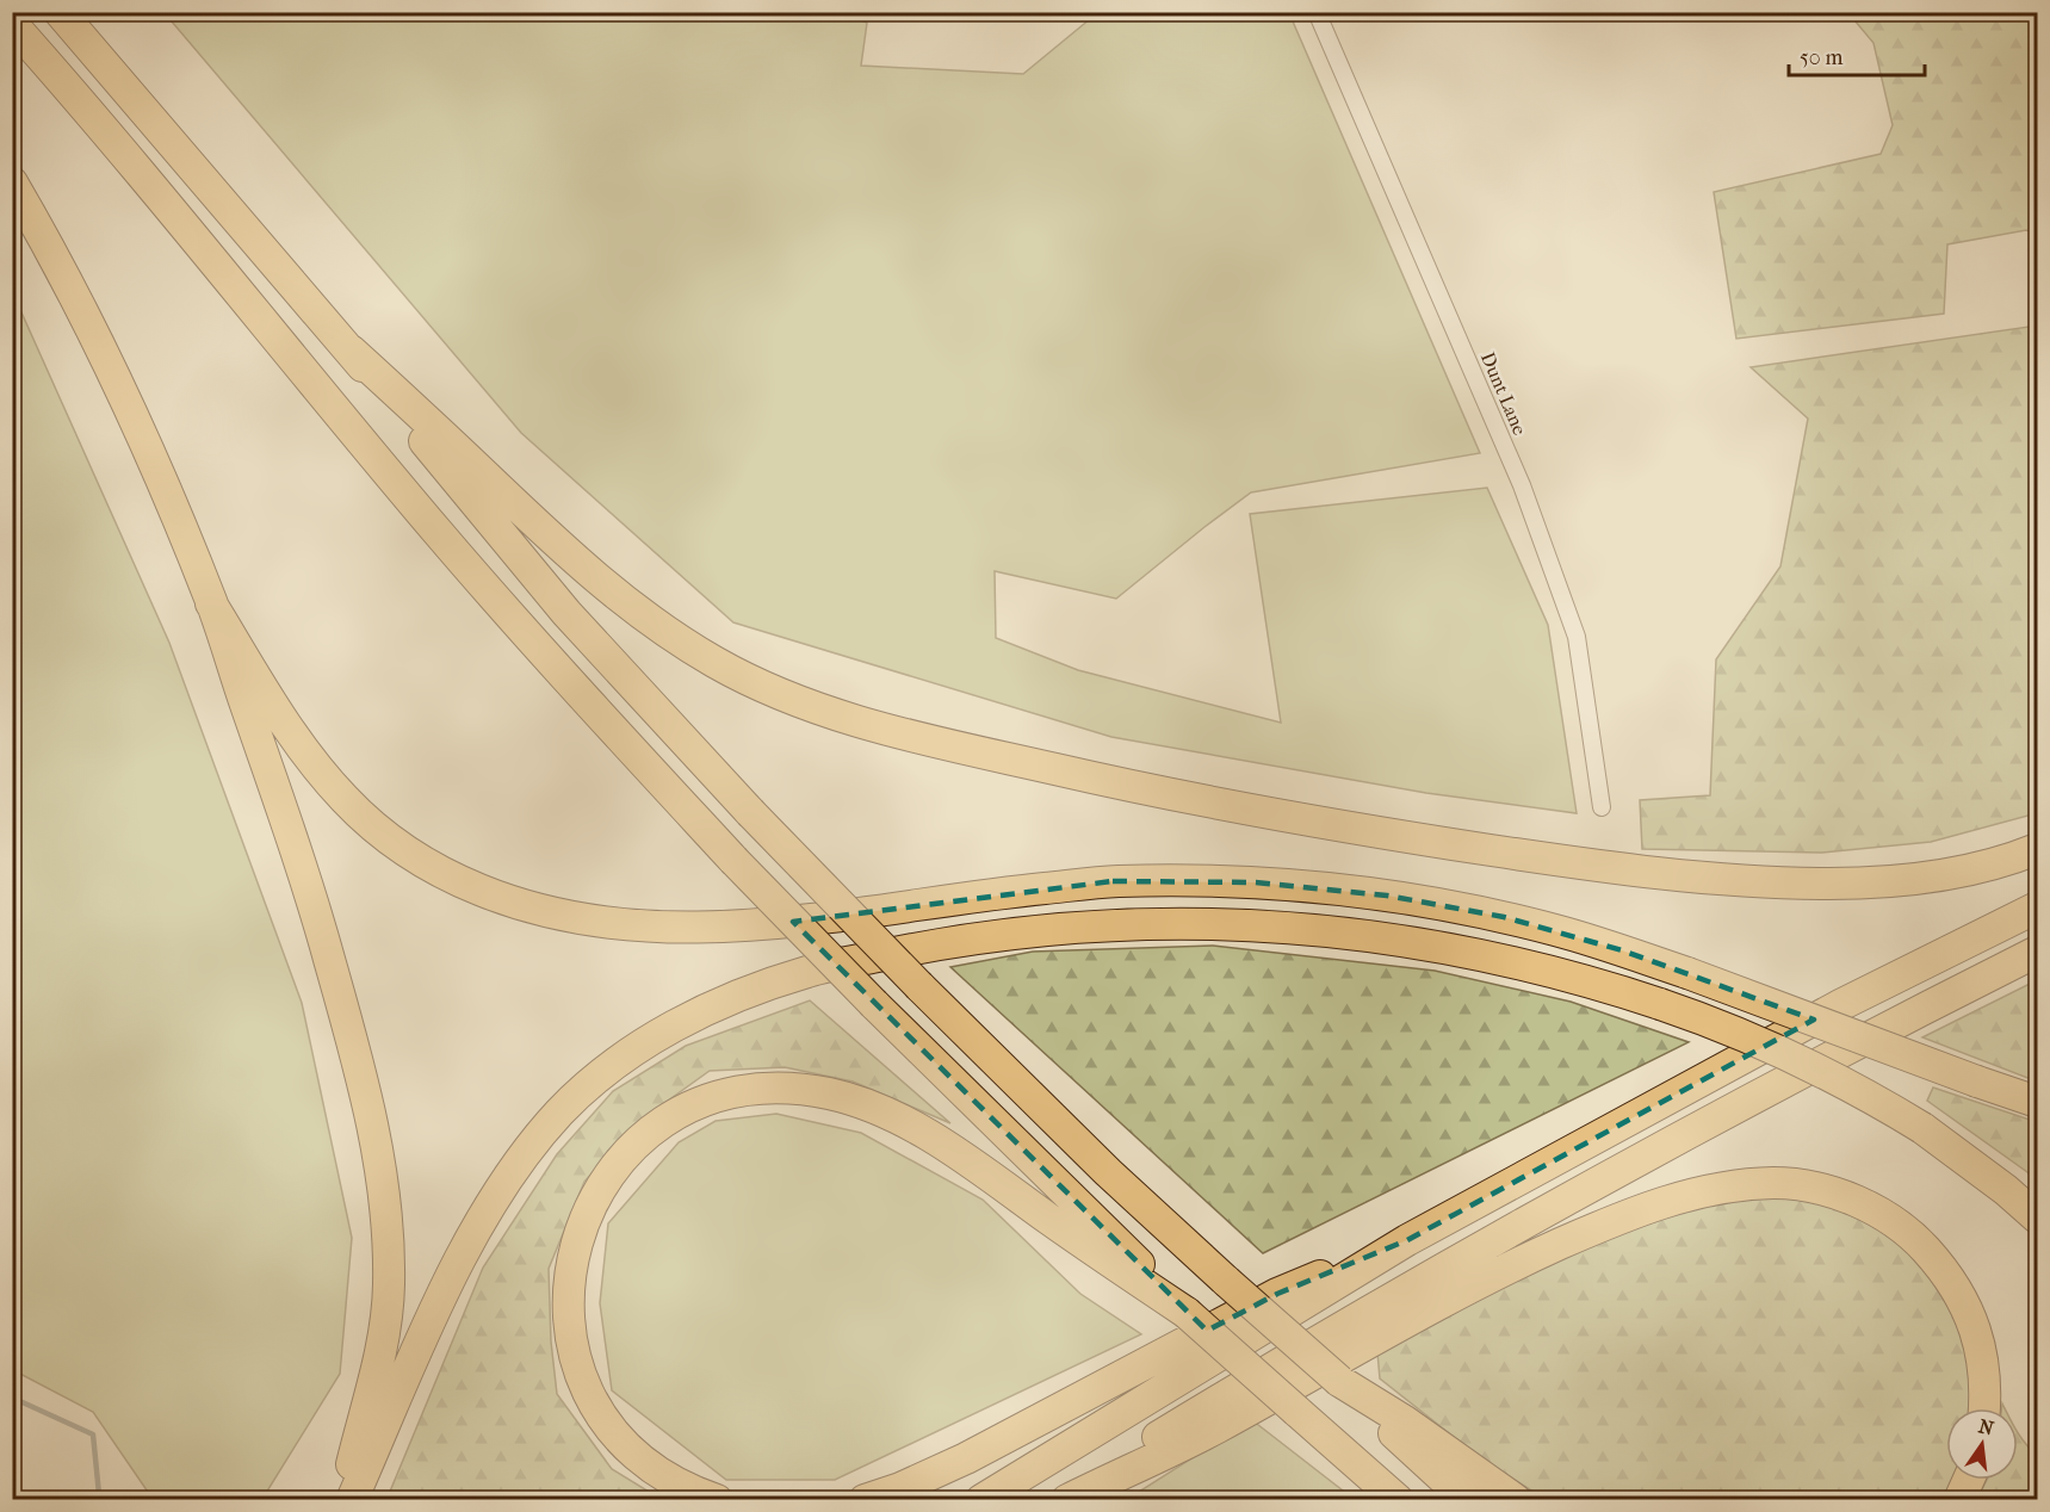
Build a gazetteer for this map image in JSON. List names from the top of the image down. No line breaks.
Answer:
{"streets":{"street":["Dunt Lane"]},"scale_bar":"50 m","north":"top"}
